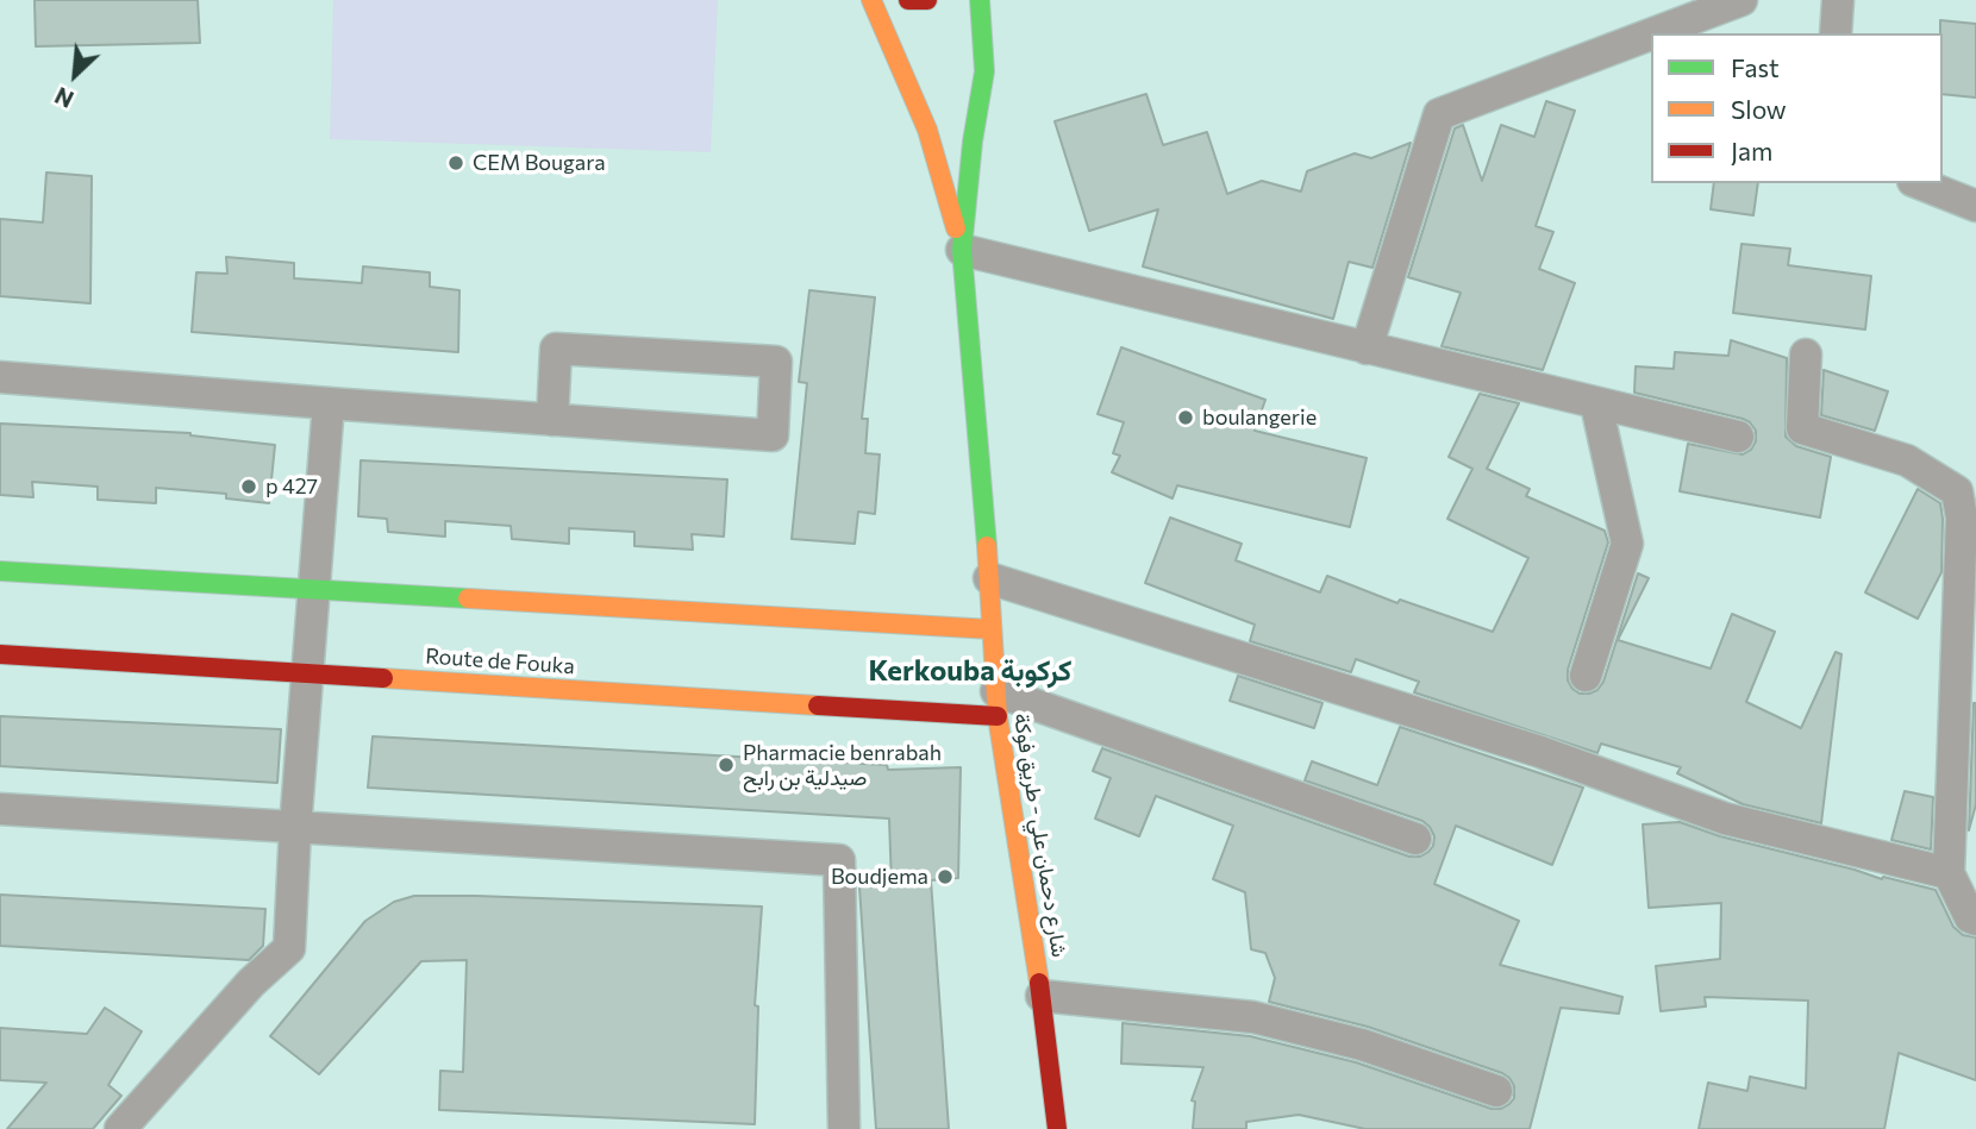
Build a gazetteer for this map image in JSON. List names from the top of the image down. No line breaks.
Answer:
{"streets":{"main road":["Route de Fouka","شارع دحمان علي - طريق فوكة"]},"crossings":[["Route de Fouka","شارع دحمان علي - طريق فوكة"]],"districts":["Kerkouba كركوبة"],"places":["CEM Bougara","boulangerie","p 427","Pharmacie benrabah صيدلية بن رابح","Boudjema"],"legend":["Fast","Slow","Jam"],"north":"bottom left"}
